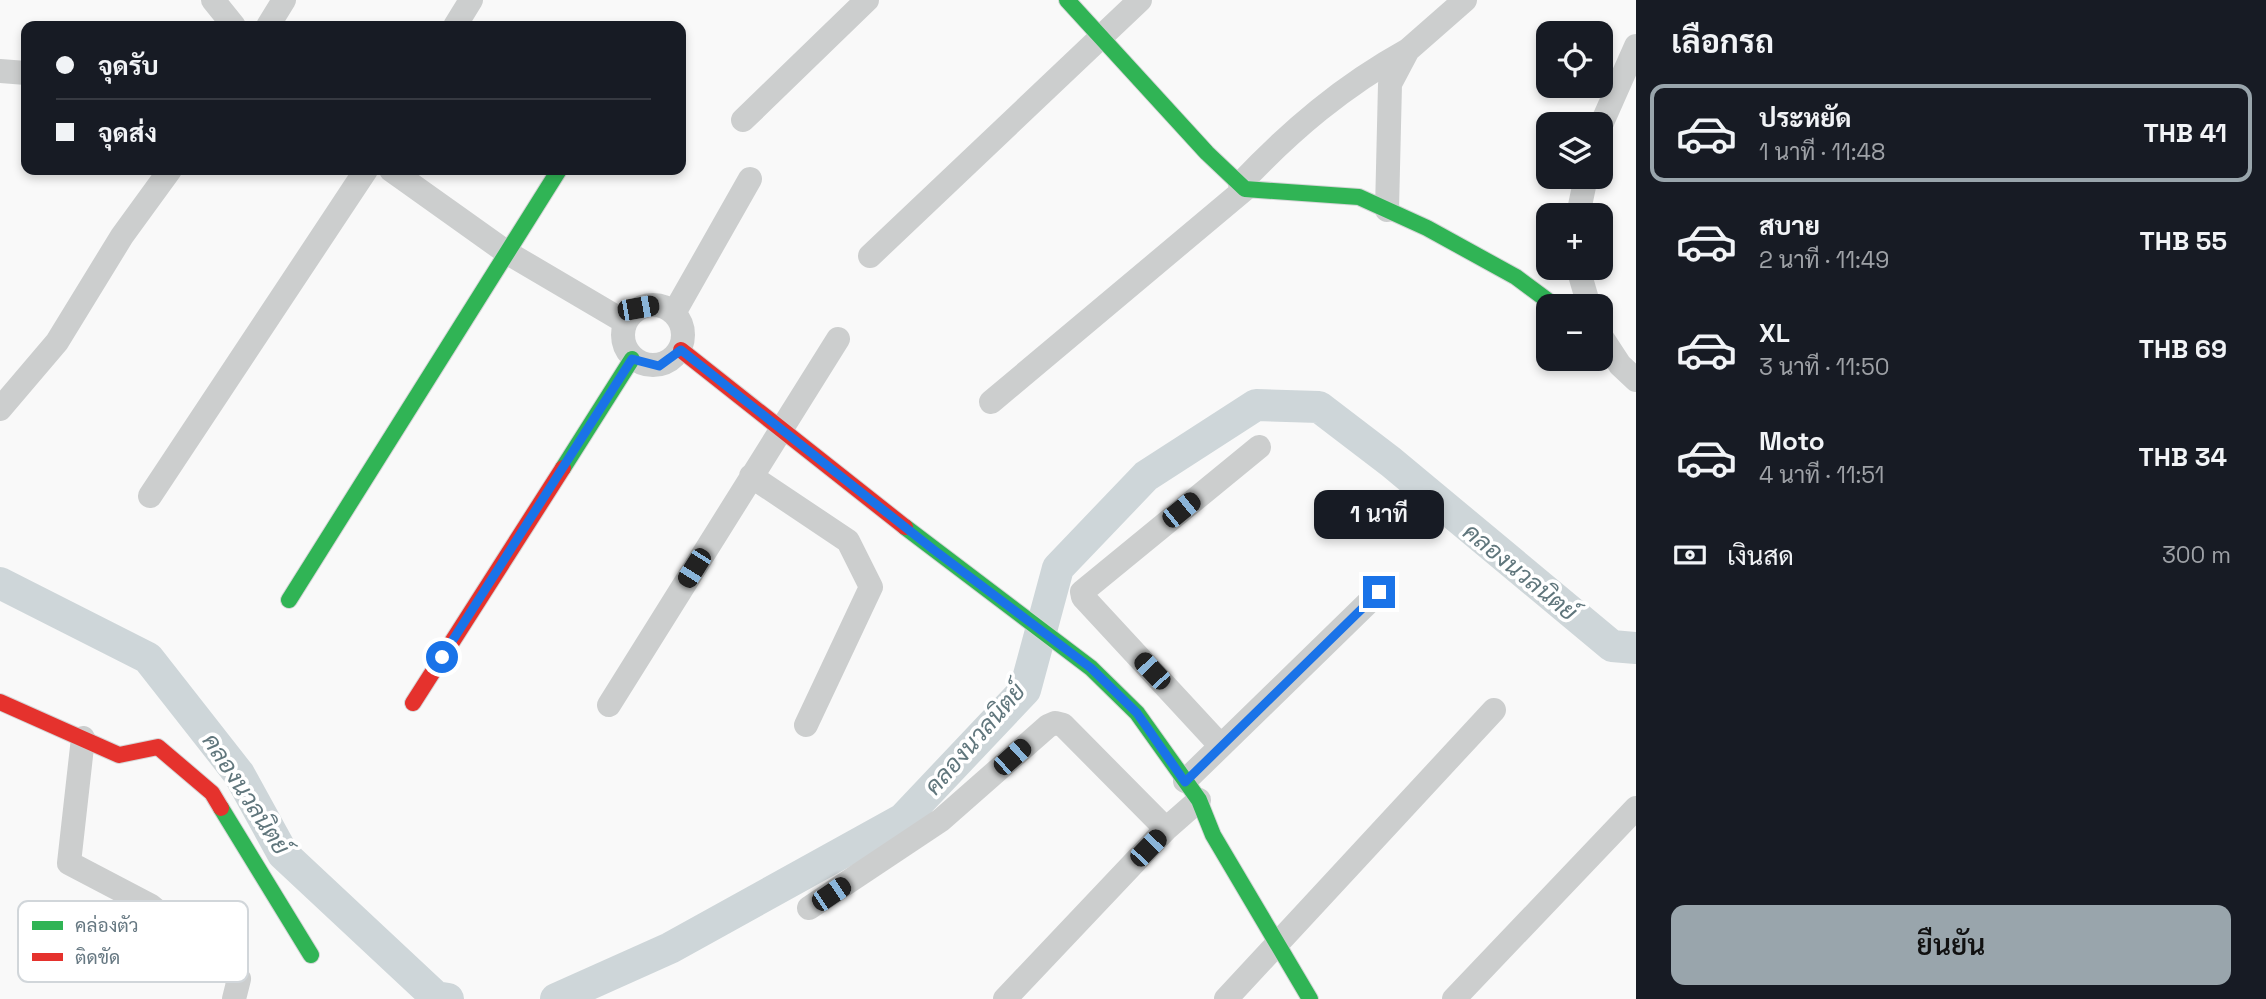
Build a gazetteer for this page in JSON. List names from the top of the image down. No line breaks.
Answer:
{"water":["คลองนวลนิตย์"],"legend":["คล่องตัว","ติดขัด"],"page":{"heading":"เลือกรถ","map_buttons":["+","−"],"banner":["จุดรับ","จุดส่ง"],"list":[{"name":"ประหยัด","note":"1 นาที · 11:48","value":"THB 41"},{"name":"สบาย","note":"2 นาที · 11:49","value":"THB 55"},{"name":"XL","note":"3 นาที · 11:50","value":"THB 69"},{"name":"Moto","note":"4 นาที · 11:51","value":"THB 34"}],"bubble":"1 นาที","pay":["เงินสด","300 m"],"buttons":"ยืนยัน"}}
